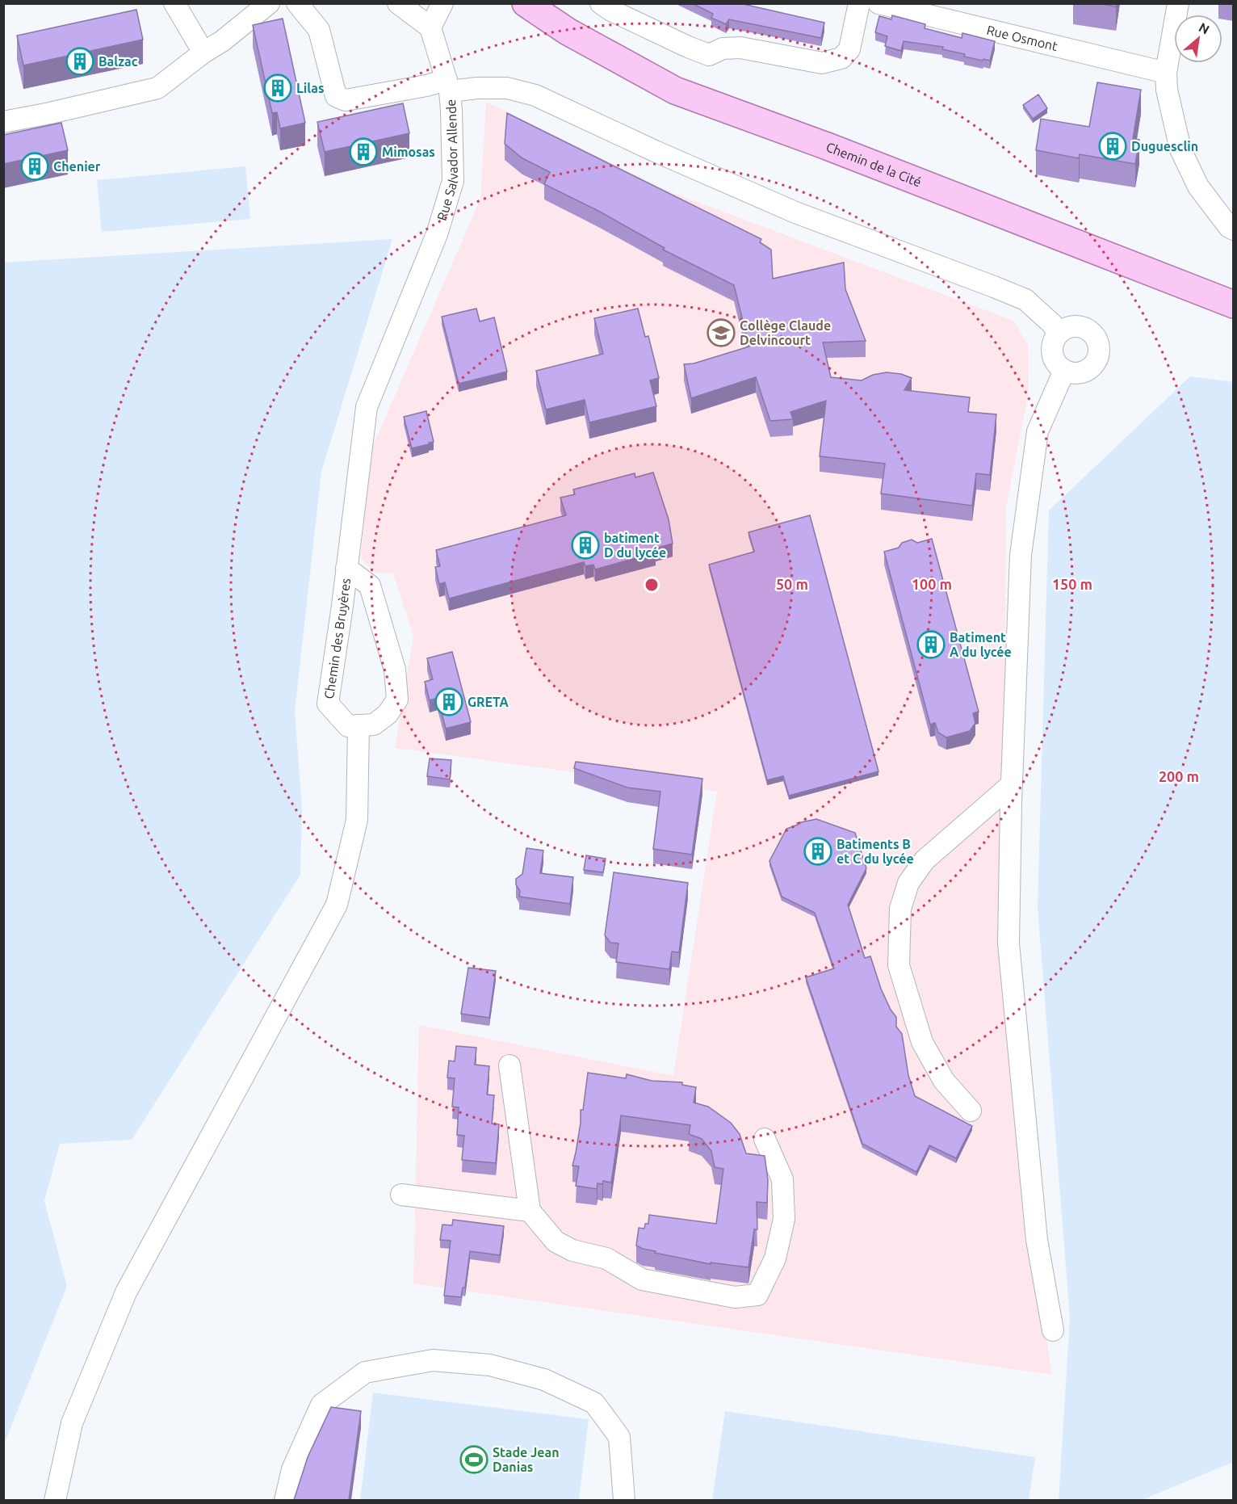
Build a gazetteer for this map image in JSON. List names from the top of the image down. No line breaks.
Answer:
{"streets":{"main road":["Chemin de la Cité"],"street":["Rue Osmont","Rue Salvador Allende","Chemin des Bruyères"]},"crossings":[["Rue Salvador Allende","Chemin des Bruyères"]],"places":{"building":["Balzac","Lilas","Duguesclin","Mimosas","Chenier","batiment D du lycée","Batiment A du lycée","GRETA","Batiments B et C du lycée"],"school or university":["Collège Claude Delvincourt"],"sports":["Stade Jean Danias"]},"north":"top right","rings":["50 m","100 m","150 m","200 m"]}
